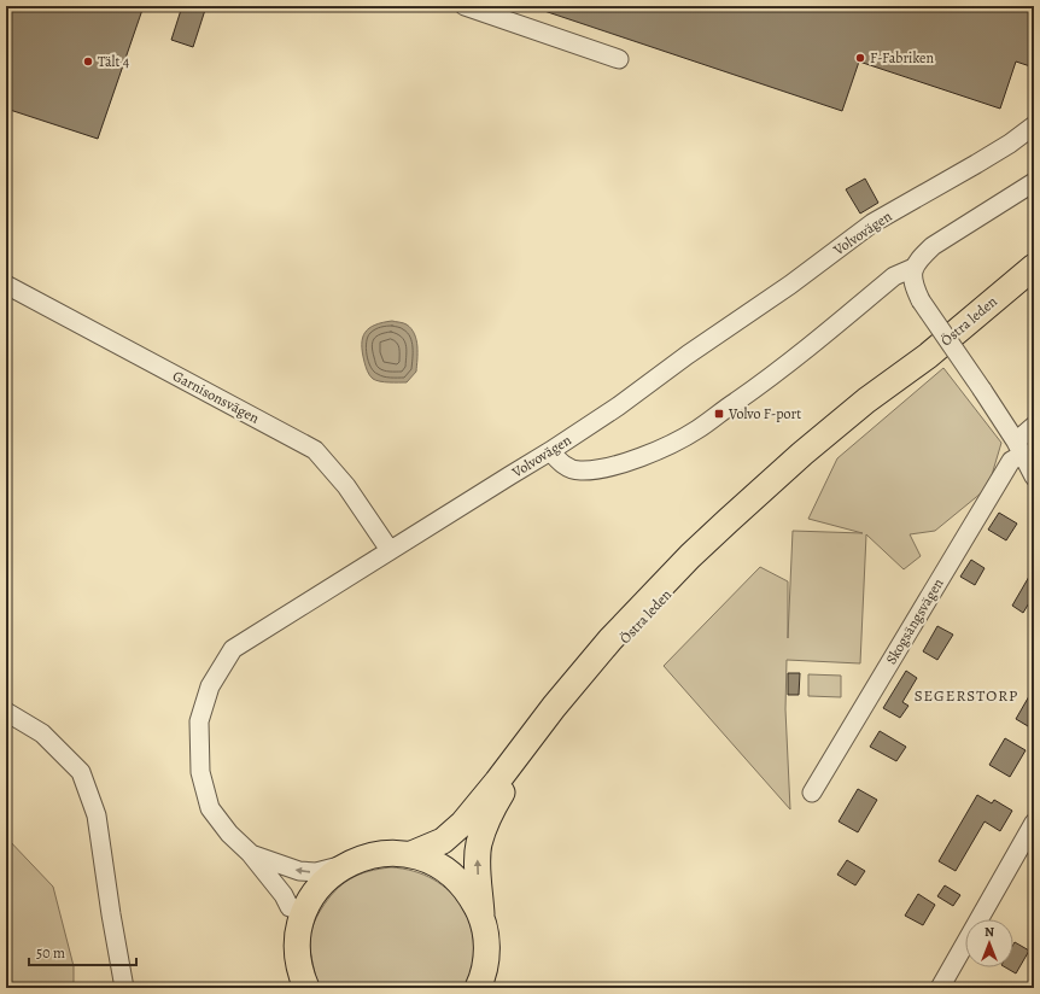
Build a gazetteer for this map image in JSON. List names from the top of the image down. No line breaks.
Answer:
{"streets":{"highway":["Östra leden"],"street":["Volvovägen","Garnisonsvägen","Skogsängsvägen"]},"crossings":[["Volvovägen","Garnisonsvägen"]],"districts":["SEGERSTORP"],"places":{"other":["F-Fabriken","Tält 4"],"transit":["Volvo F-port"]},"scale_bar":"50 m","north":"top"}
